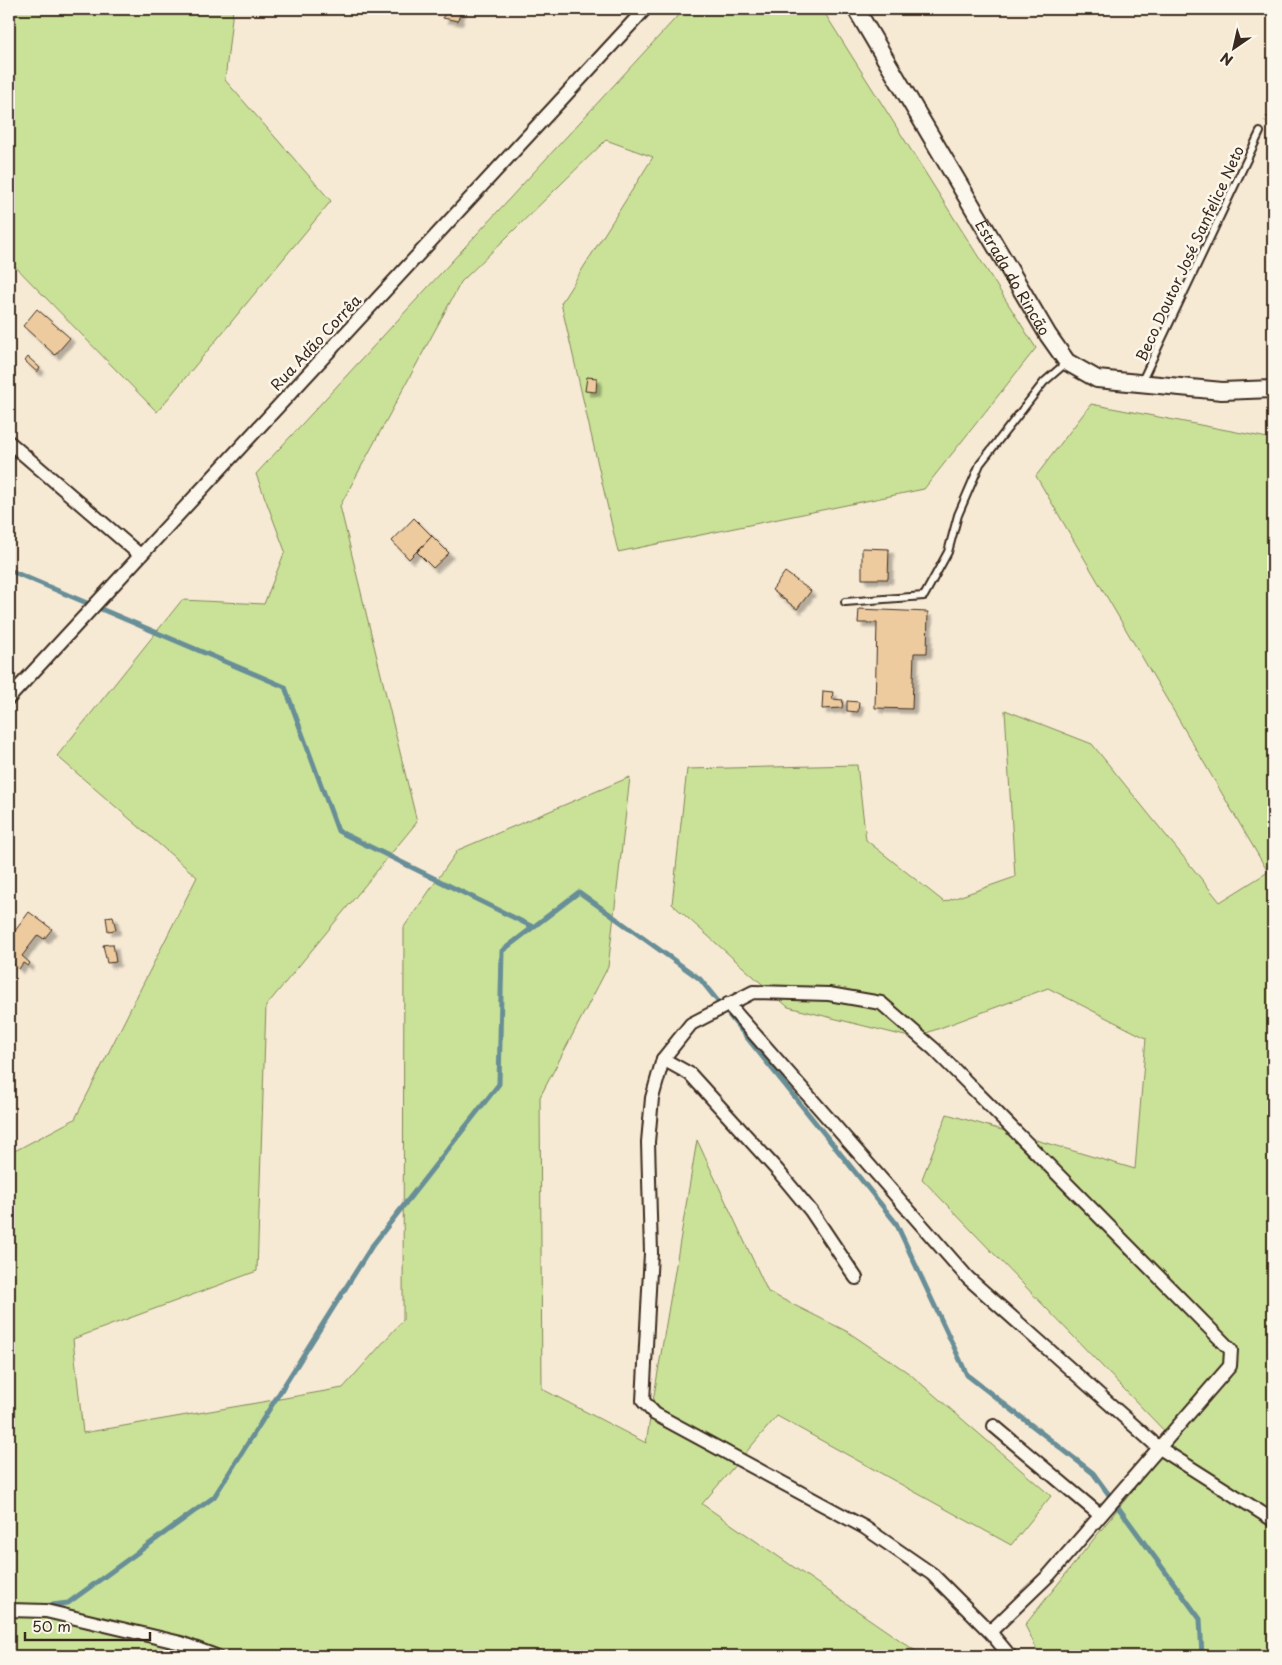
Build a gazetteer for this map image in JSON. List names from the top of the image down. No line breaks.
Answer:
{"streets":{"street":["Estrada do Rincão","Rua Adão Corrêa"],"lane":["Beco Doutor José Sanfelice Neto"]},"crossings":[["Beco Doutor José Sanfelice Neto","Estrada do Rincão"]],"scale_bar":"50 m","north":"bottom left"}
